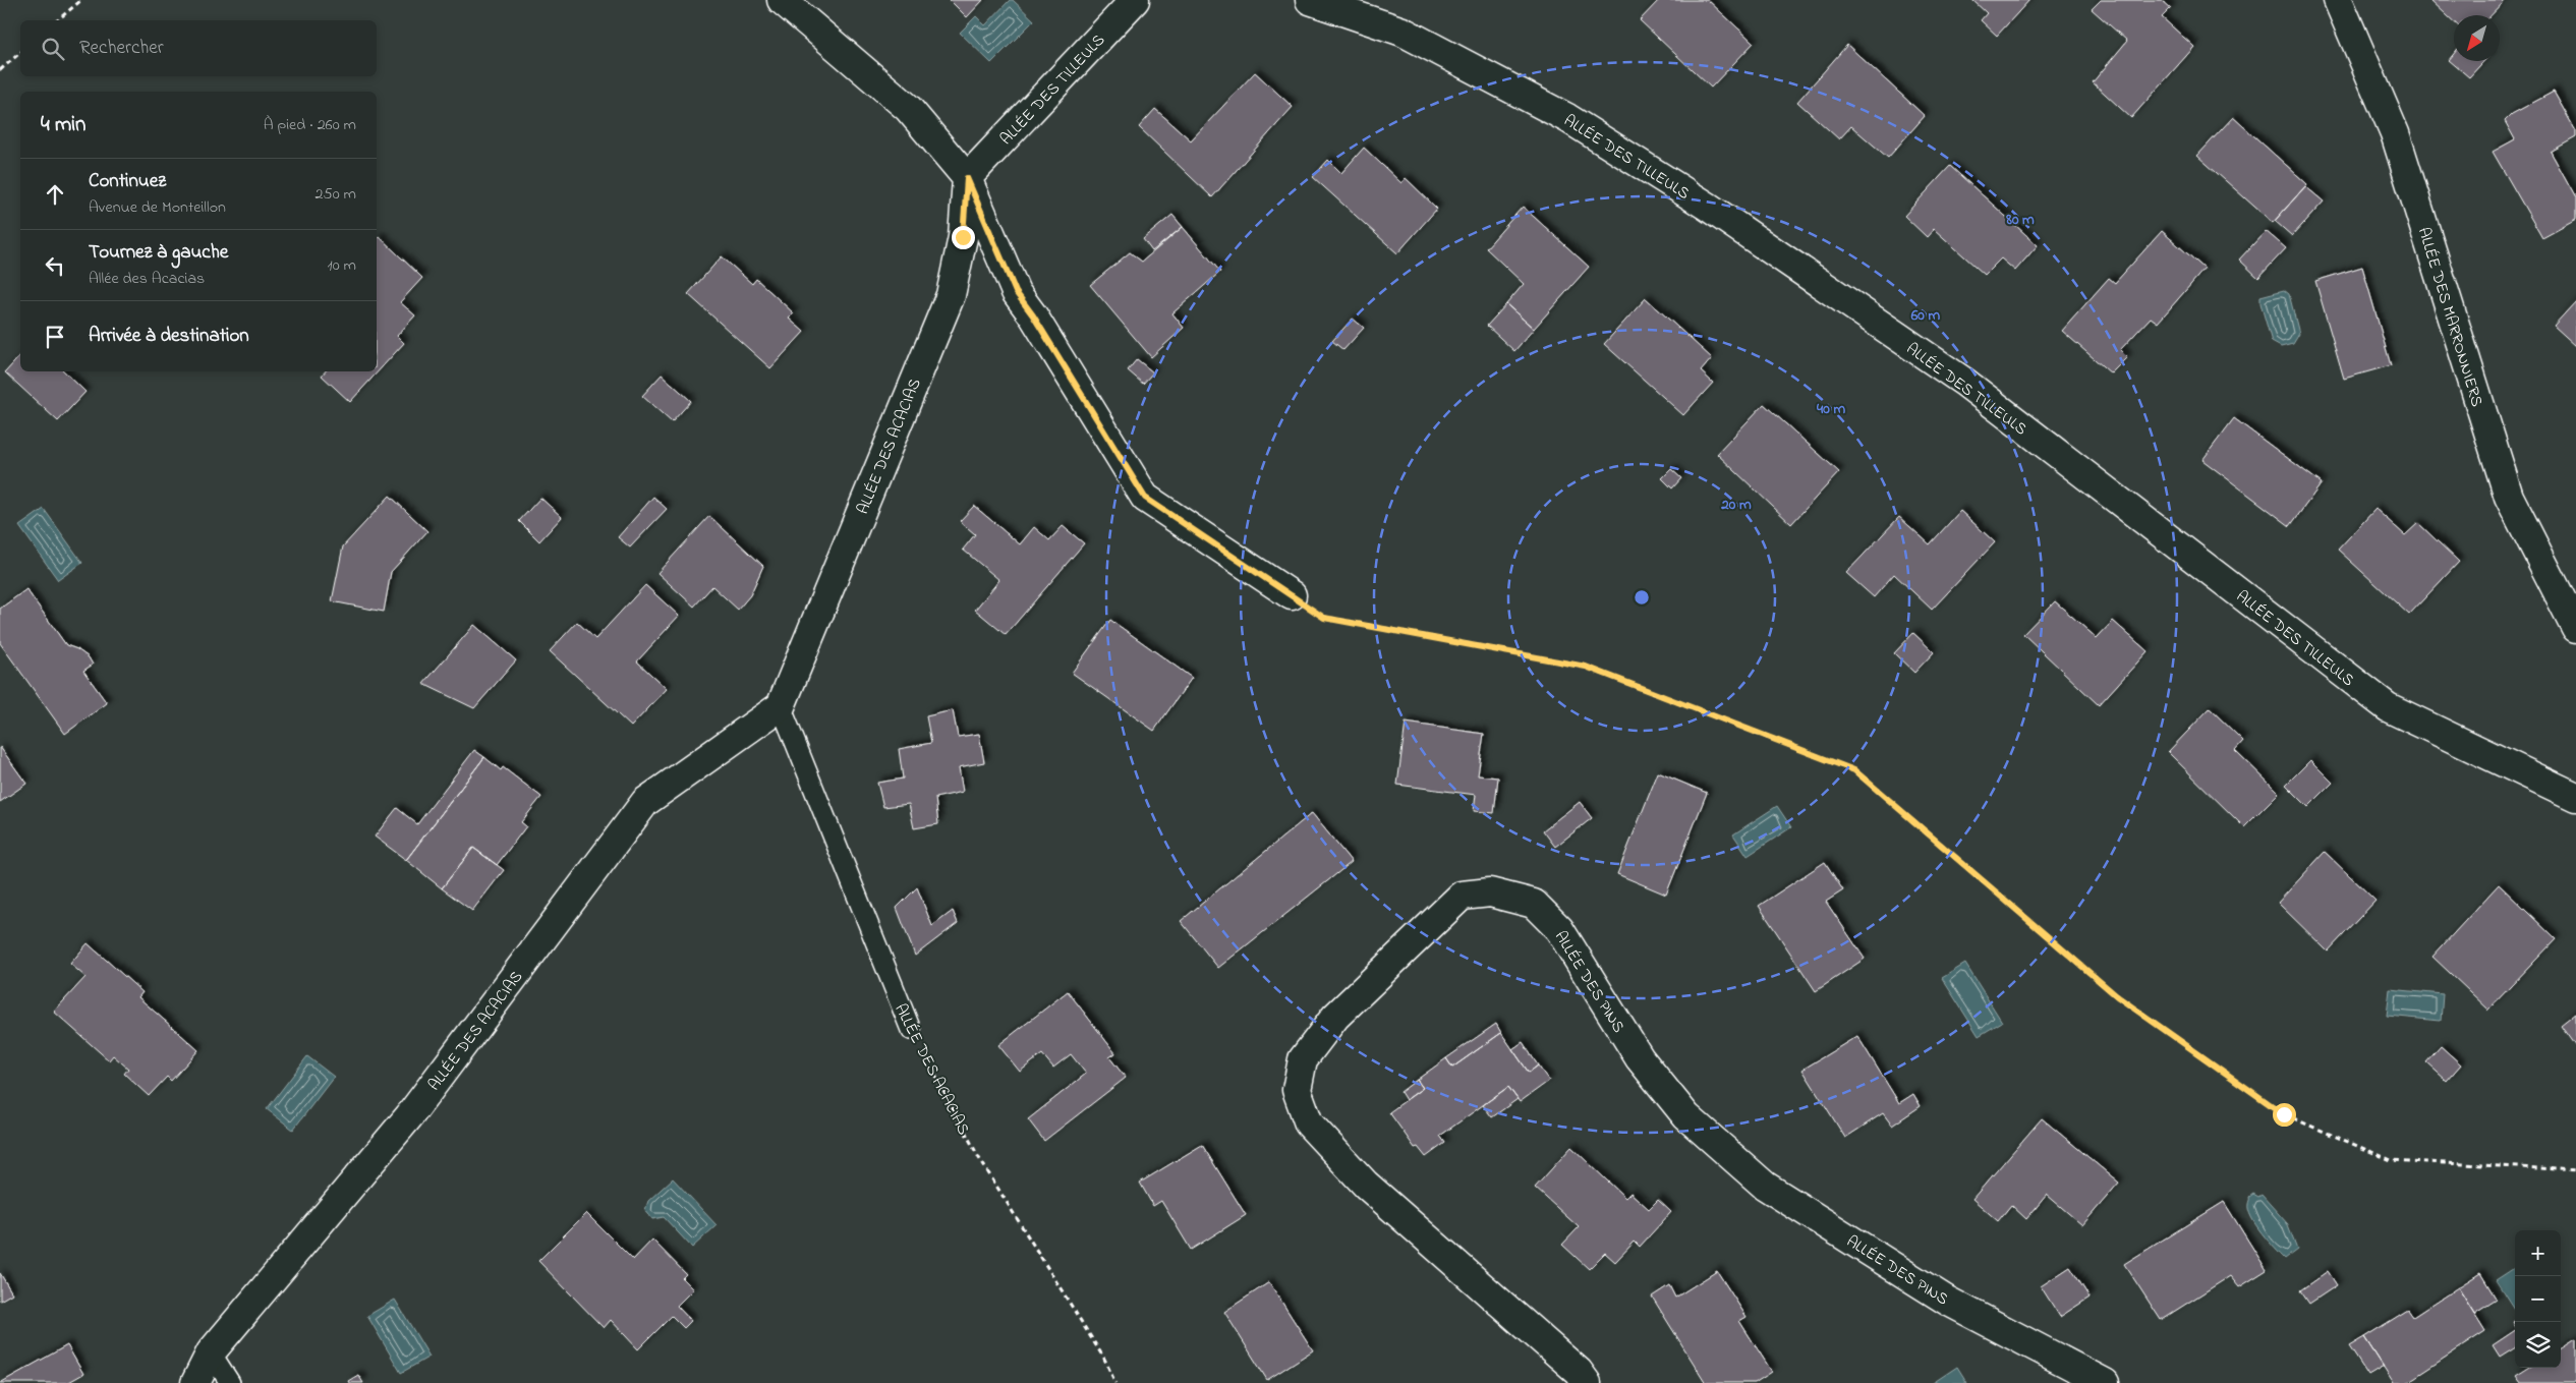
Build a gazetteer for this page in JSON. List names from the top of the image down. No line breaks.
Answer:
{"streets":{"street":["ALLÉE DES TILLEULS","ALLÉE DES MARRONNIERS","ALLÉE DES ACACIAS","ALLÉE DES PINS"]},"crossings":[["ALLÉE DES TILLEULS","ALLÉE DES ACACIAS"]],"north":"bottom left","page":{"search":"Rechercher","heading":["4 min","À pied · 260 m"],"list":[["Continuez","Avenue de Monteillon","250 m"],["Tournez à gauche","Allée des Acacias","10 m"],"Arrivée à destination"],"map_buttons":["+","−"]},"rings":["80 m","60 m","40 m","20 m"]}
